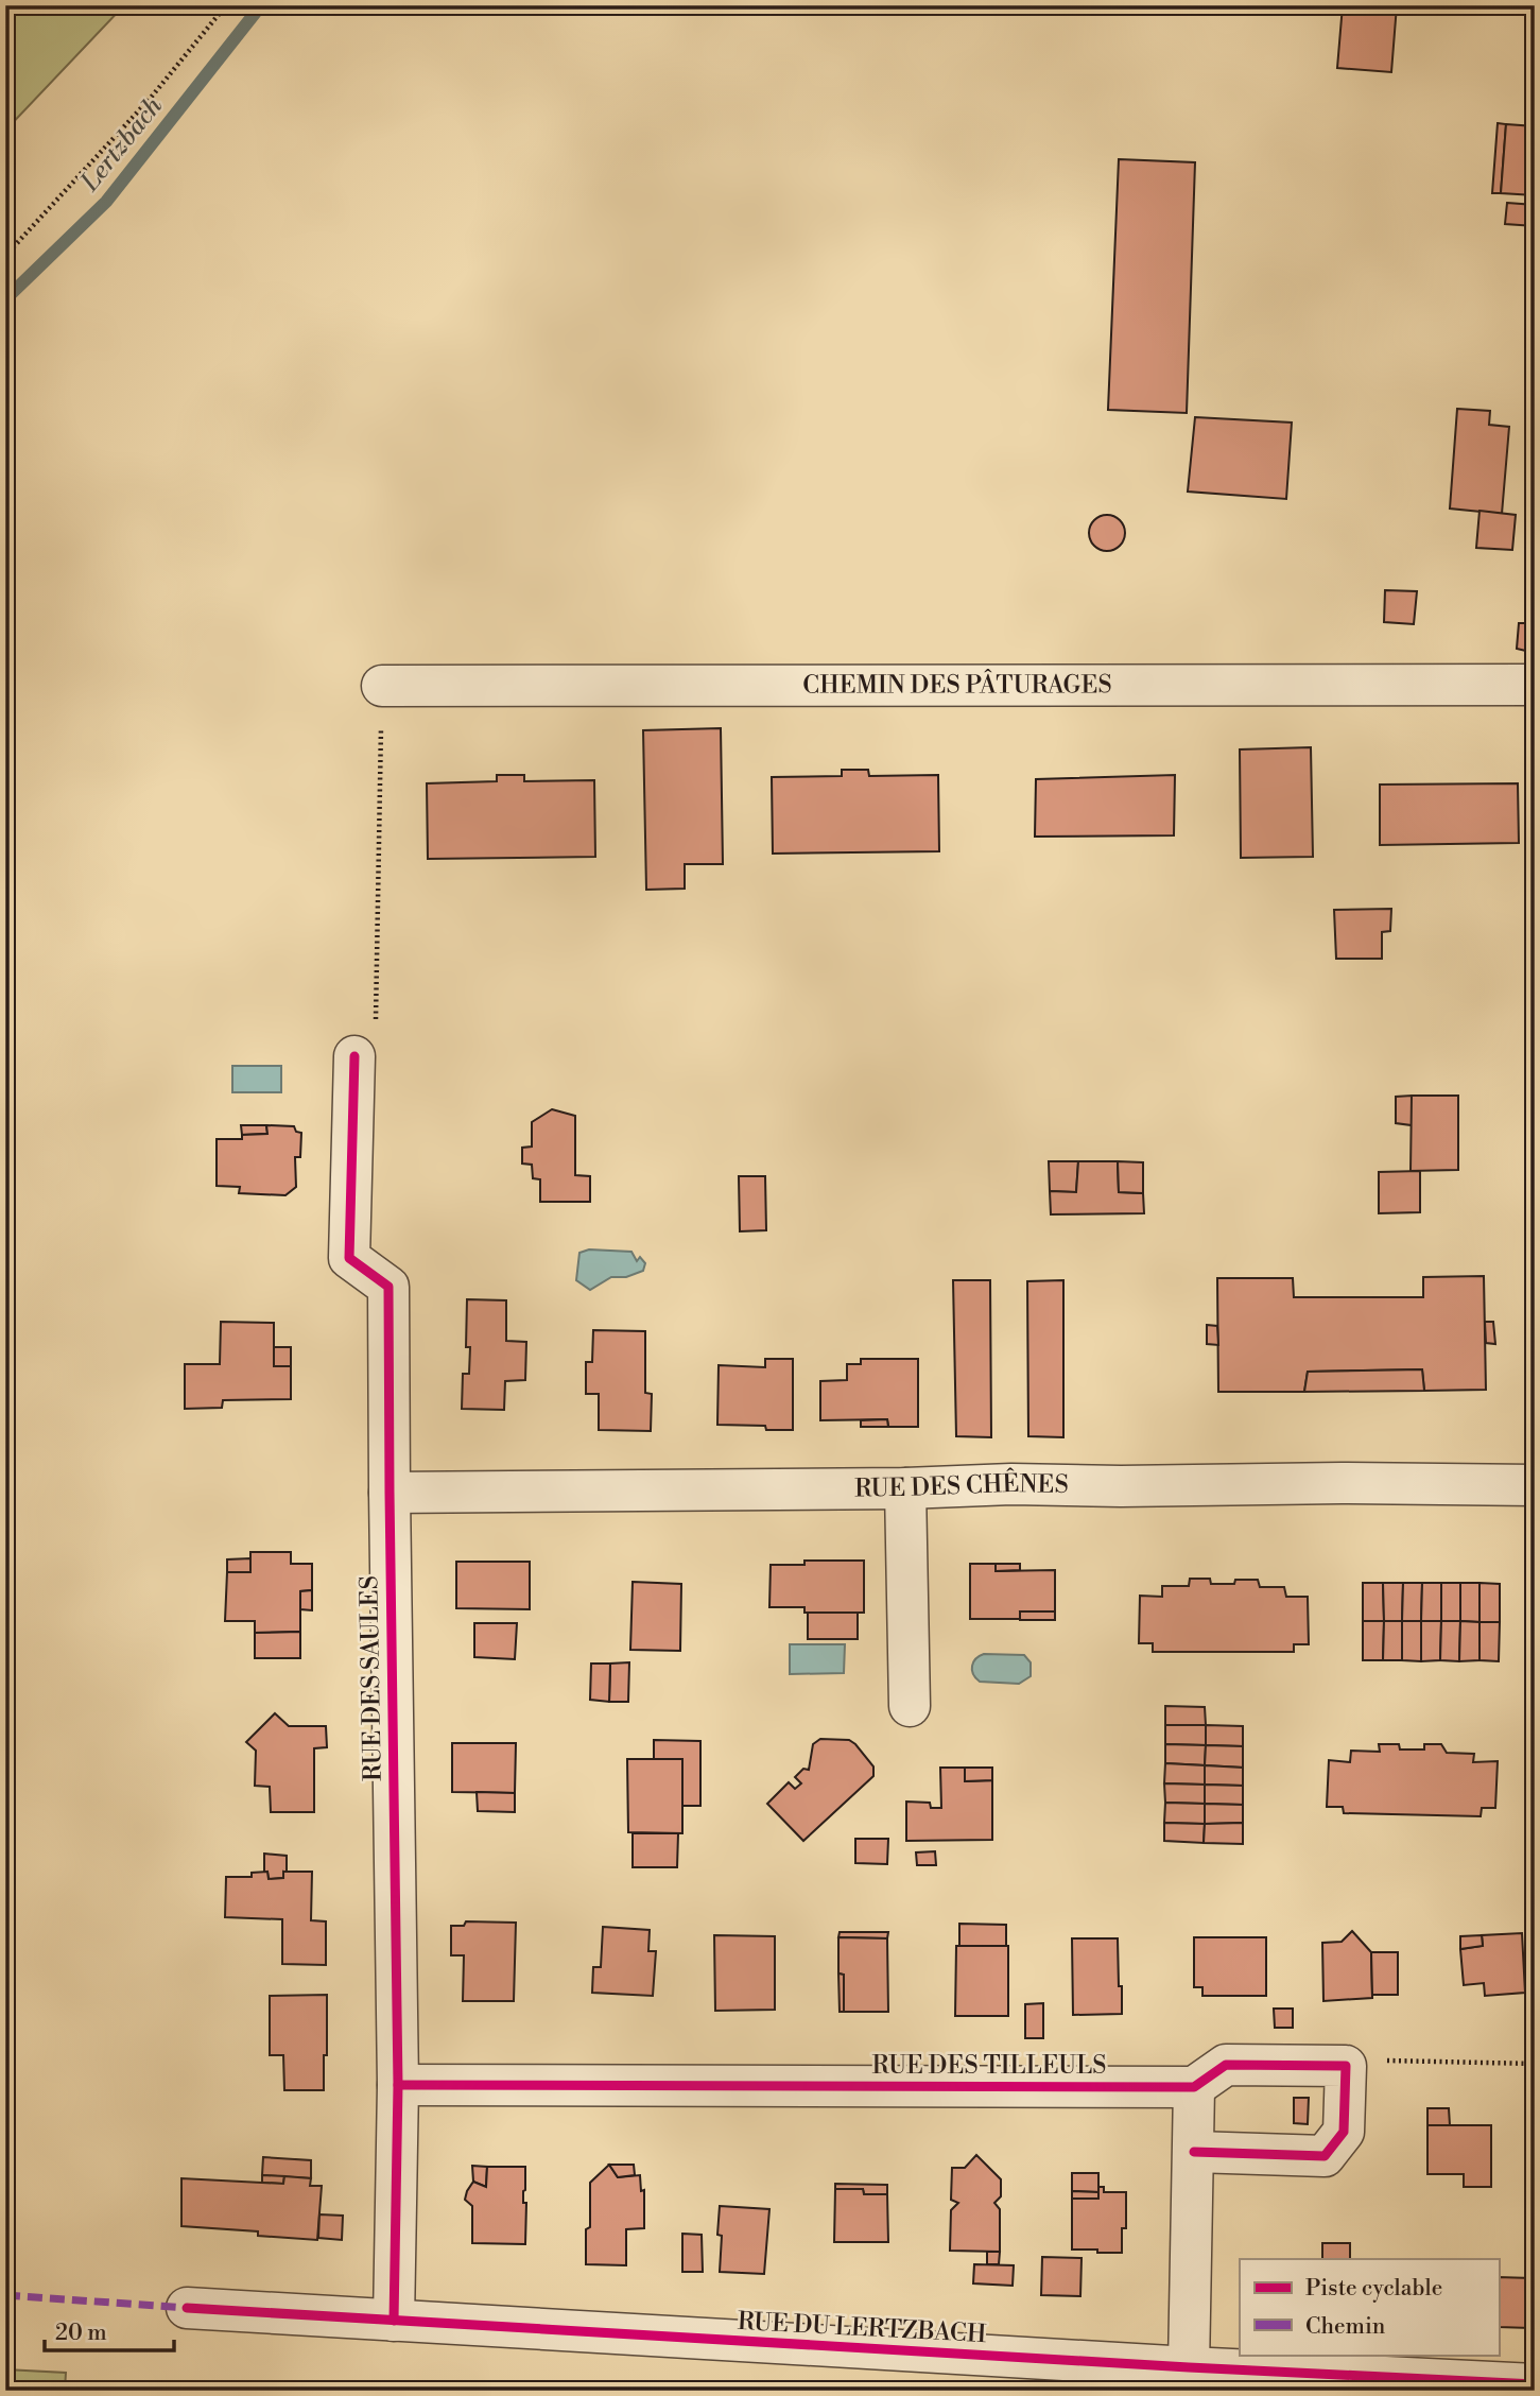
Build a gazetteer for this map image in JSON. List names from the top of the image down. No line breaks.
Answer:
{"streets":{"street":["CHEMIN DES PÂTURAGES","RUE DES CHÊNES","RUE DES SAULES","RUE DES TILLEULS","RUE DU LERTZBACH"]},"crossings":[["RUE DES CHÊNES","RUE DES SAULES"],["RUE DES SAULES","RUE DES TILLEULS"],["RUE DES SAULES","RUE DU LERTZBACH"]],"water":["Lertzbach"],"legend":["Piste cyclable","Chemin"],"scale_bar":"20 m"}
